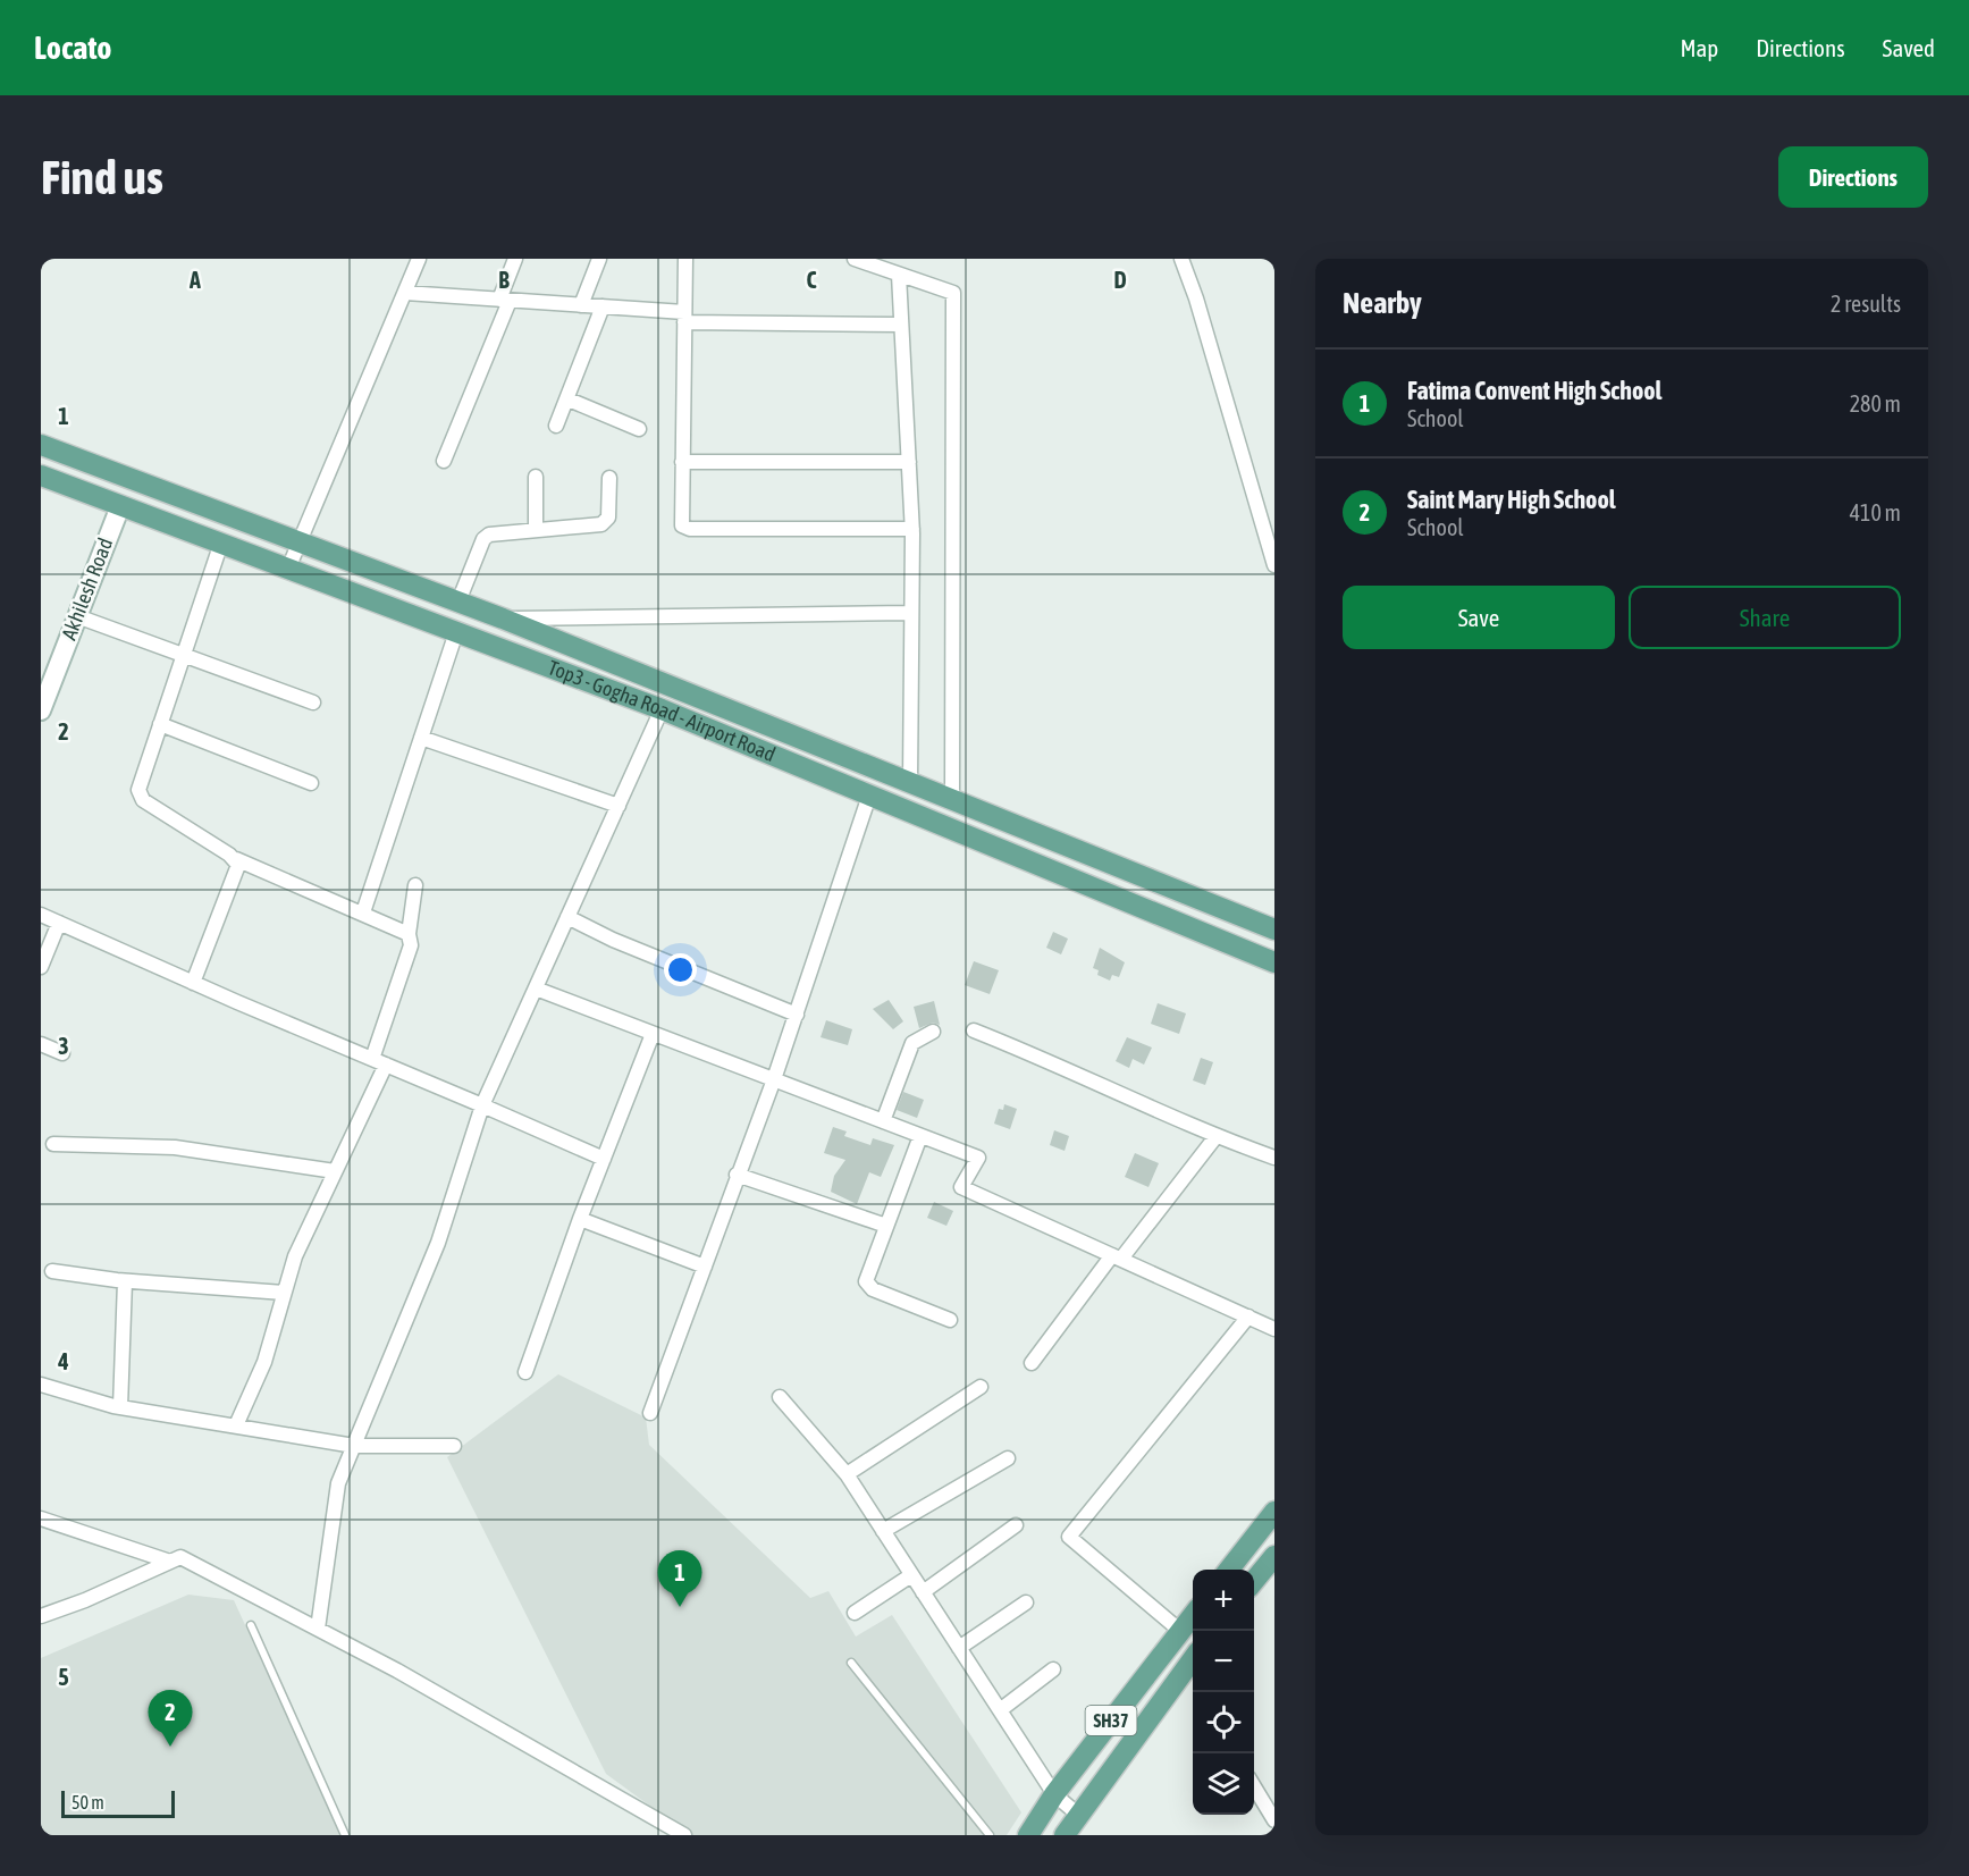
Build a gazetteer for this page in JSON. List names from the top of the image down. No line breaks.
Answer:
{"streets":{"main road":["Top3 - Gogha Road - Airport Road","SH37"],"street":["Akhilesh Road"]},"crossings":[["Akhilesh Road","Top3 - Gogha Road - Airport Road"]],"scale_bar":"50 m","page":{"header":"Locato","nav":["Map","Directions","Saved"],"buttons":["Directions",["Save","Share"]],"title":"Find us","heading":["Nearby","2 results"],"list":[{"mark":"1","name":"Fatima Convent High School","note":"School","value":"280 m"},{"mark":"2","name":"Saint Mary High School","note":"School","value":"410 m"}],"pins":["1","2"],"map_buttons":["+","−"],"scale":"50 m"},"grid":{"columns":["A","B","C","D"],"rows":["1","2","3","4","5"]}}
